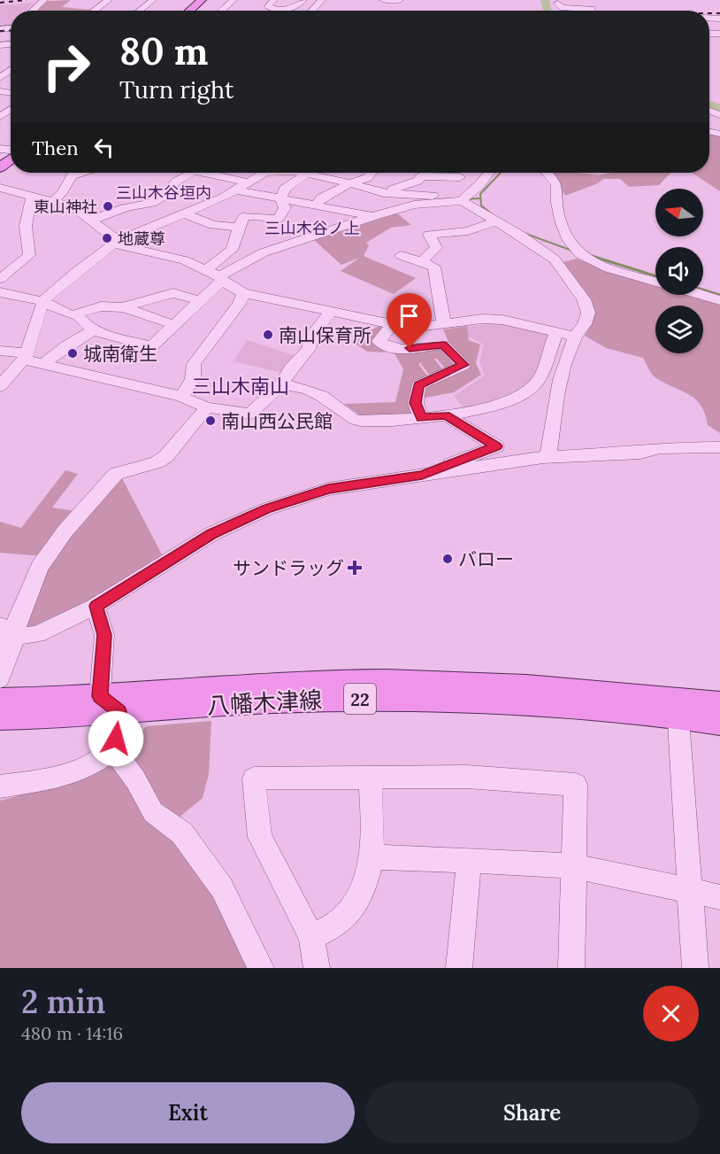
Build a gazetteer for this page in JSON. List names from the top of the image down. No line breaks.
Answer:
{"streets":{"main road":["22","八幡木津線"]},"districts":["三山木谷垣内","三山木谷ノ上","三山木南山"],"places":{"other":["東山神社","地蔵尊","南山保育所","城南衛生","南山西公民館","バロー"],"health":["サンドラッグ"]},"north":"left","page":{"turn":["80 m","Turn right"],"then":"Then","heading":["2 min","480 m · 14:16"],"buttons":["Exit","Share"]}}
